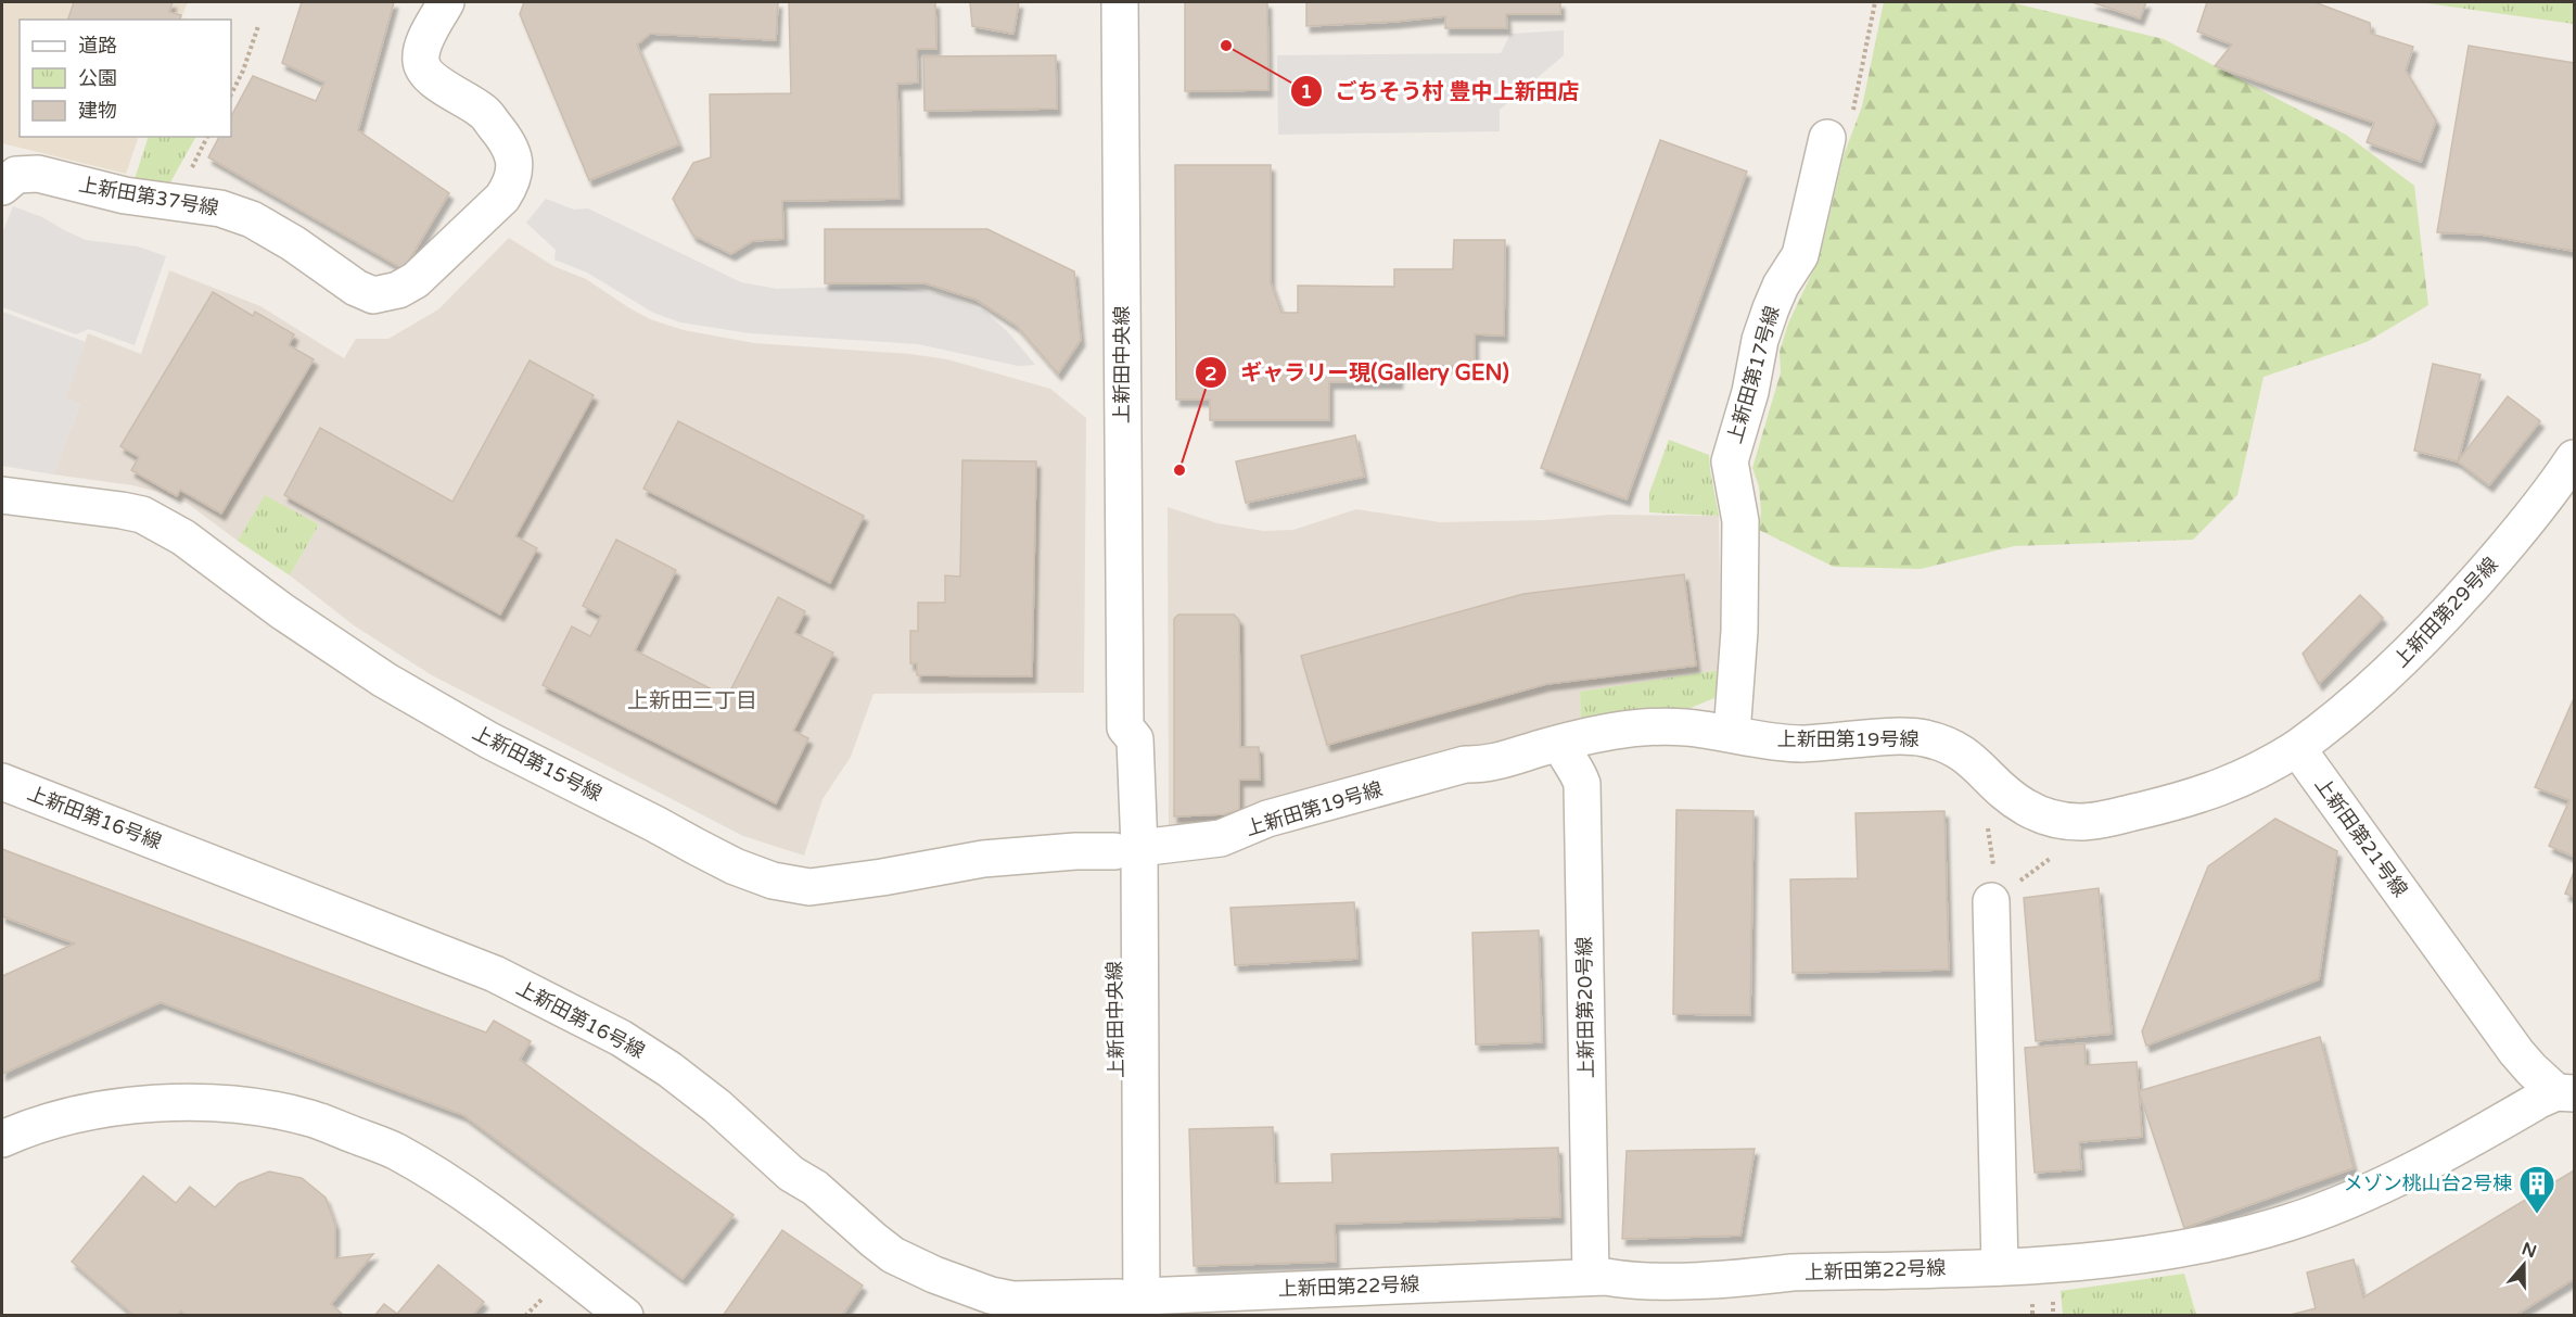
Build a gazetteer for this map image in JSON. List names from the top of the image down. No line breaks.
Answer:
{"streets":{"street":["上新田第37号線","上新田中央線","上新田第17号線","上新田第29号線","上新田第19号線","上新田第15号線","上新田第16号線","上新田第21号線","上新田第20号線","上新田第22号線"]},"crossings":[["上新田中央線","上新田第19号線"],["上新田中央線","上新田第15号線"],["上新田中央線","上新田第16号線"],["上新田中央線","上新田第22号線"],["上新田第17号線","上新田第19号線"],["上新田第29号線","上新田第19号線"],["上新田第29号線","上新田第21号線"],["上新田第19号線","上新田第15号線"],["上新田第19号線","上新田第21号線"],["上新田第19号線","上新田第20号線"],["上新田第16号線","上新田第22号線"],["上新田第21号線","上新田第22号線"],["上新田第20号線","上新田第22号線"]],"districts":["上新田三丁目"],"places":{"other":["ごちそう村 豊中上新田店","ギャラリー現(Gallery GEN)"],"building":["メゾン桃山台2号棟"]},"legend":["道路","公園","建物"],"north":"top"}
